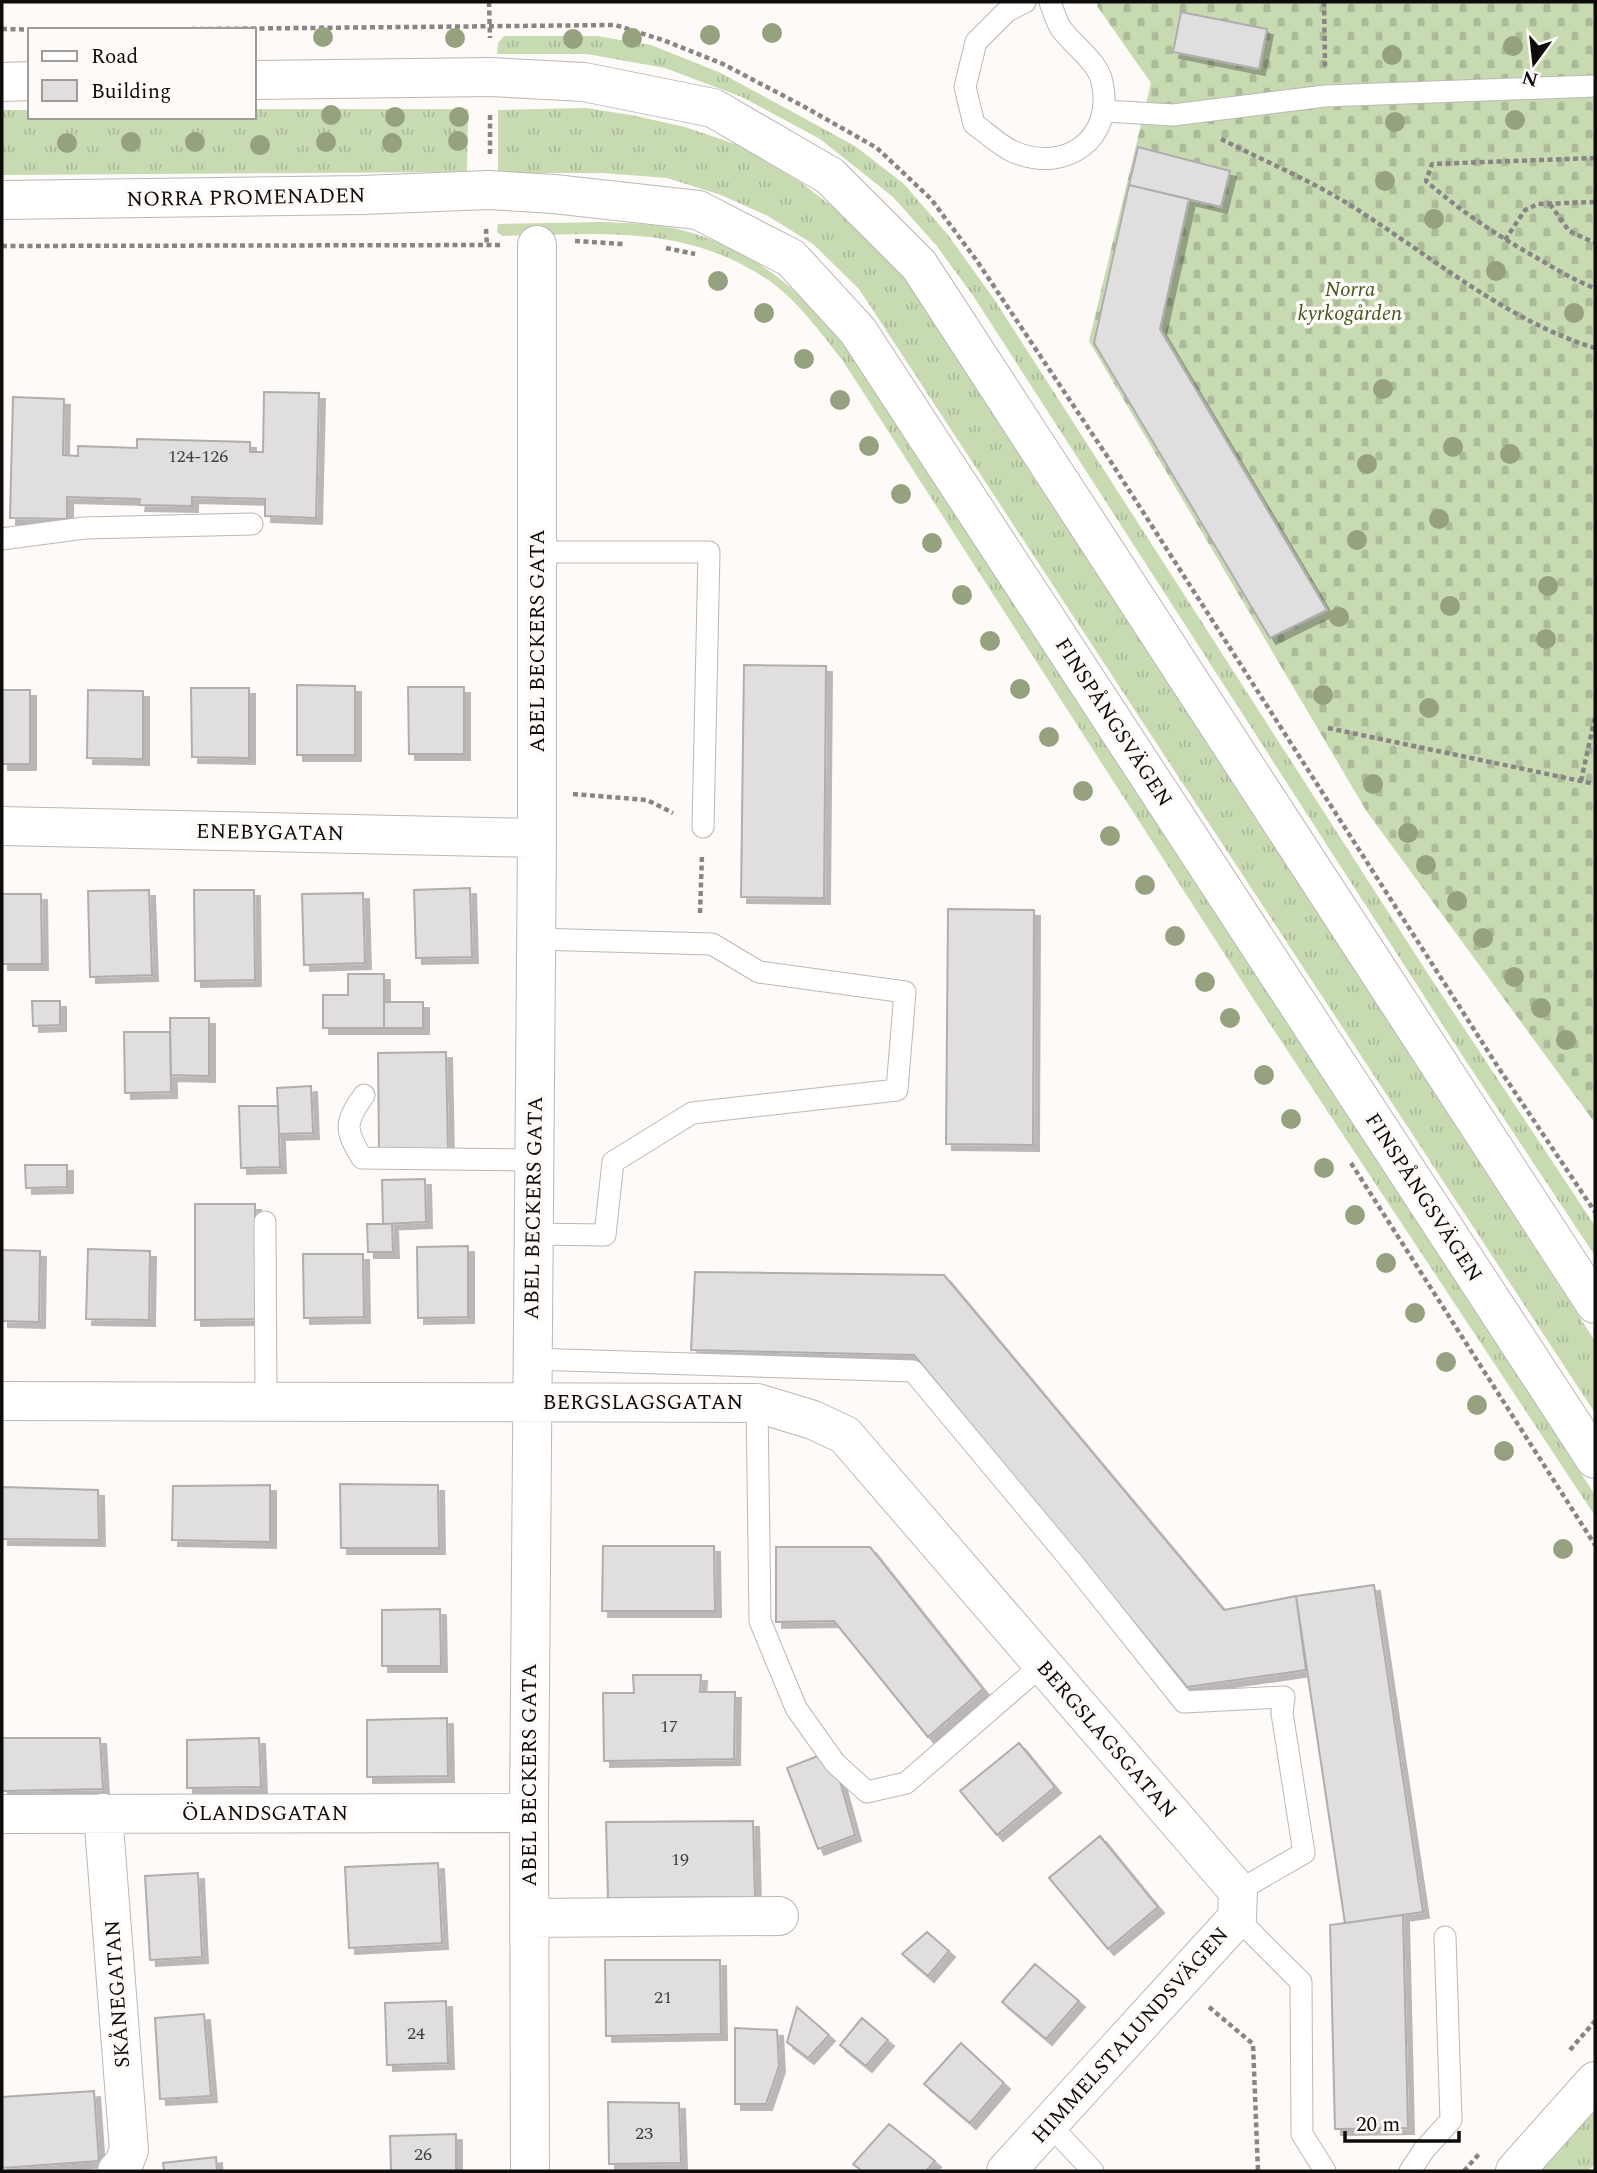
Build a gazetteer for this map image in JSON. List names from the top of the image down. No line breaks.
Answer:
{"streets":{"main road":["NORRA PROMENADEN","ABEL BECKERS GATA","FINSPÅNGSVÄGEN","ENEBYGATAN","BERGSLAGSGATAN","ÖLANDSGATAN","SKÅNEGATAN","HIMMELSTALUNDSVÄGEN"]},"crossings":[["NORRA PROMENADEN","FINSPÅNGSVÄGEN"],["ABEL BECKERS GATA","ENEBYGATAN"],["ABEL BECKERS GATA","BERGSLAGSGATAN"],["ABEL BECKERS GATA","ÖLANDSGATAN"],["BERGSLAGSGATAN","HIMMELSTALUNDSVÄGEN"],["ÖLANDSGATAN","SKÅNEGATAN"]],"parks":["Norra kyrkogården"],"house_numbers":["124-126","17","19","21","24","23","26"],"legend":["Road","Building"],"scale_bar":"20 m","north":"bottom"}
